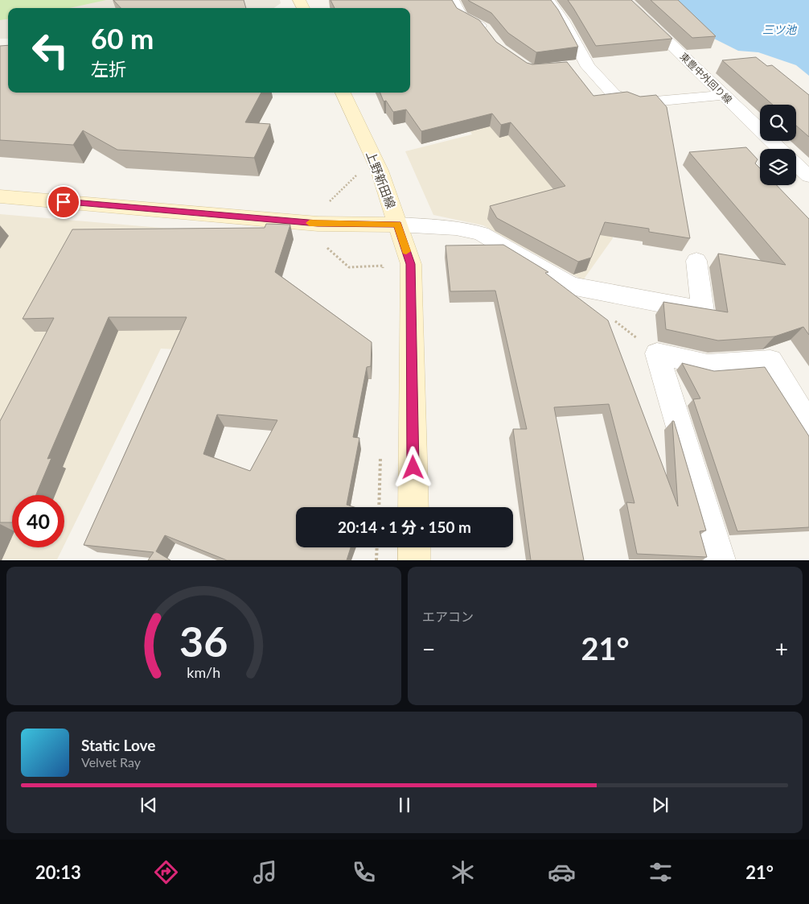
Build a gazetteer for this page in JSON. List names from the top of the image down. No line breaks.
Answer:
{"streets":{"street":["東豊中外回り線","上野新田線"]},"water":["三ツ池"],"page":{"turn":["60 m","左折"],"limit":"40","trip":"20:14 · 1 分 · 150 m","tile":"エアコン","heat":["−","21°","+"],"song":["Static Love","Velvet Ray"],"tabs":["20:13","21°"],"gauge":["36","km/h"]}}
